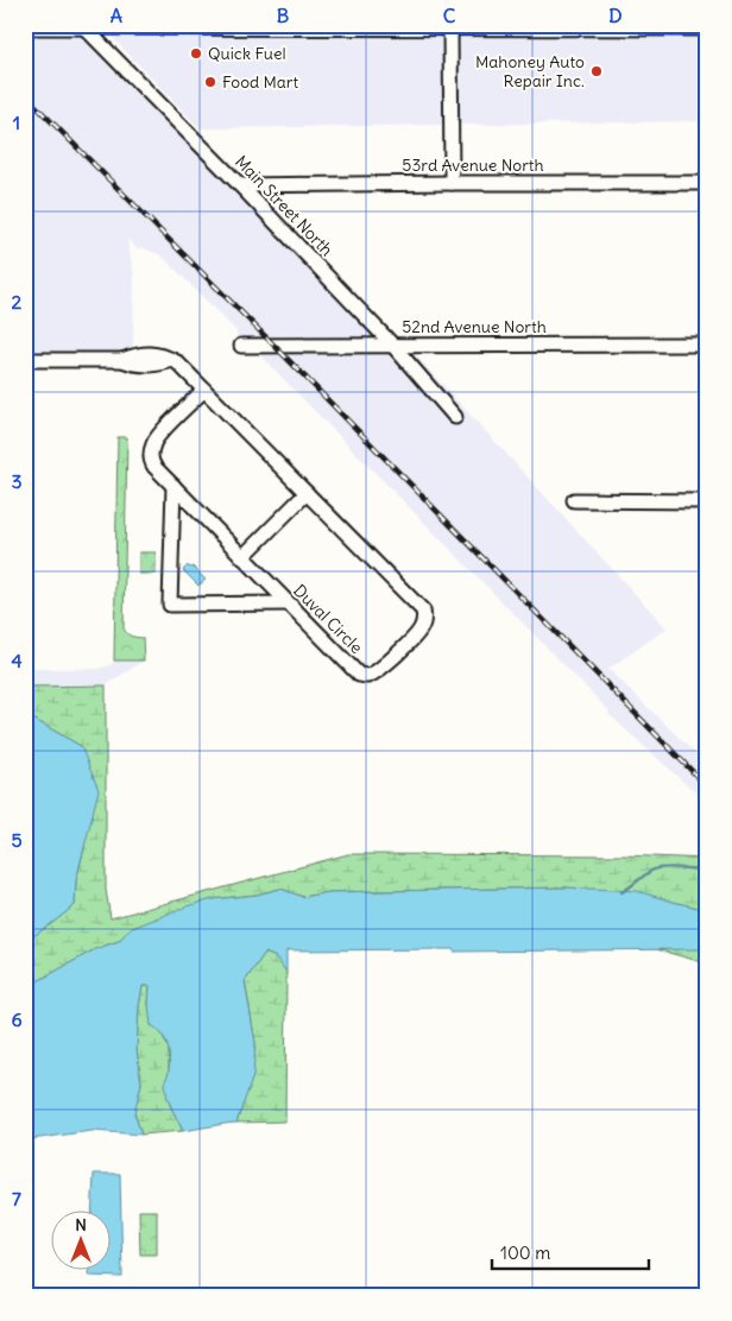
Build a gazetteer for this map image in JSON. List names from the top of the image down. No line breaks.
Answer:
{"streets":{"street":["53rd Avenue North","Main Street North","52nd Avenue North","Duval Circle"]},"crossings":[["53rd Avenue North","Main Street North"],["Main Street North","52nd Avenue North"]],"places":["Quick Fuel","Mahoney Auto Repair Inc.","Food Mart"],"scale_bar":"100 m","north":"top","grid":{"columns":["A","B","C","D"],"rows":["1","2","3","4","5","6","7"]}}
